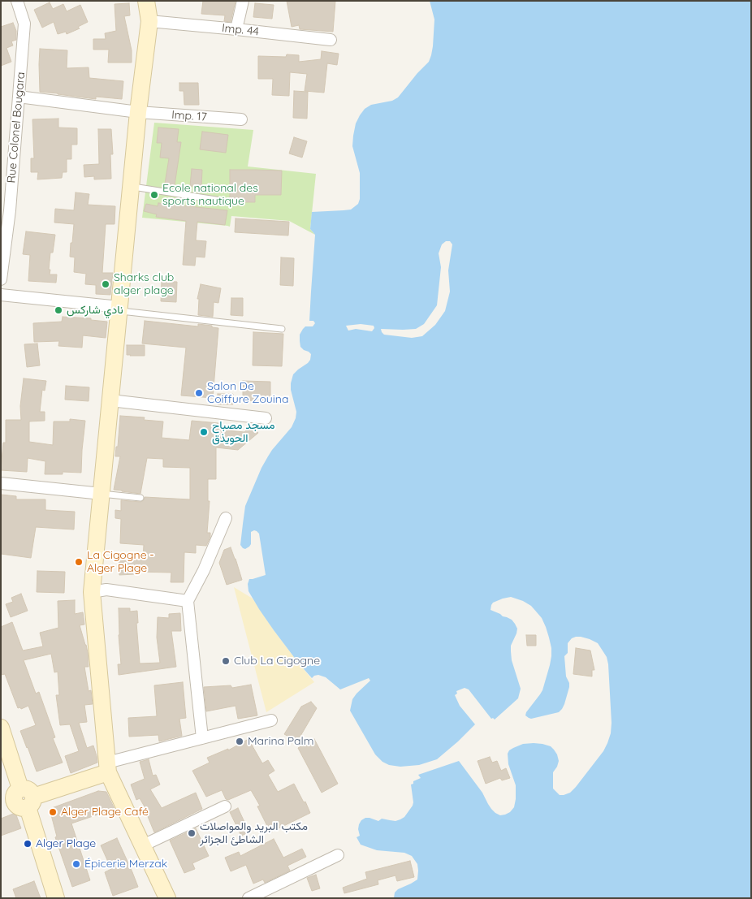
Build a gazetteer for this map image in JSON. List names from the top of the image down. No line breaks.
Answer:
{"streets":{"street":["Imp. 44","Imp. 17","Rue Colonel Bougara"]},"crossings":[["Imp. 17","Rue Colonel Bougara"]],"places":["Ecole national des sports nautique","Sharks club alger plage","نادي شاركس","Salon De Coiffure Zouina","مسجد مصباح الحويذق","La Cigogne - Alger Plage","Club La Cigogne","Marina Palm","Alger Plage Café","مكتب البريد والمواصلات الشاطئ الجزائر","Alger Plage","Épicerie Merzak"]}
